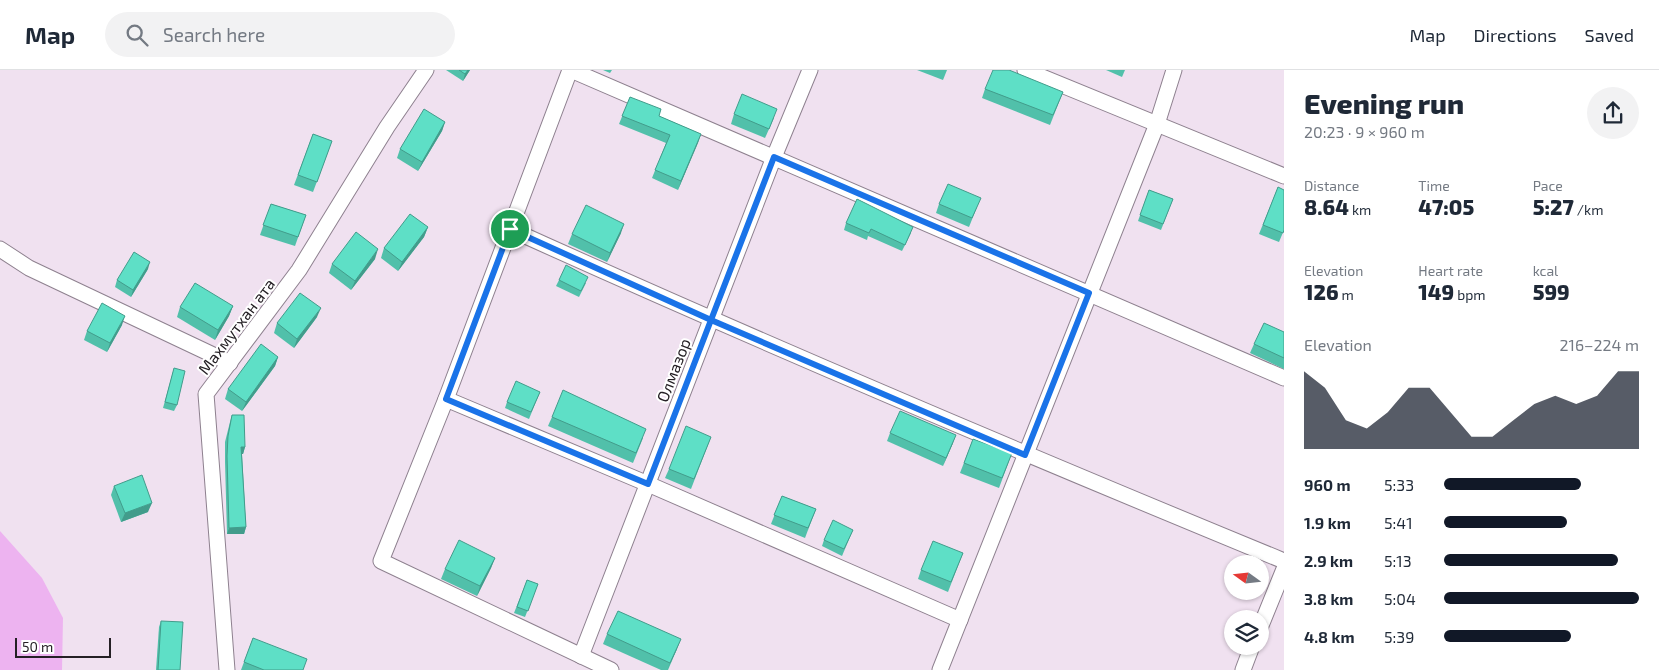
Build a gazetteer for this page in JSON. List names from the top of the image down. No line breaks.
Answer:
{"streets":{"street":["Махмутхан ата","Олмазор"]},"scale_bar":"50 m","north":"left","page":{"header":"Map","search":"Search here","nav":["Map","Directions","Saved"],"heading":["Evening run","20:23 · 9 × 960 m"],"stats":[["Distance","8.64 km"],["Time","47:05"],["Pace","5:27 /km"],["Elevation","126 m"],["Heart rate","149 bpm"],["kcal","599"]],"chart":["Elevation","216–224 m"],"list":[{"name":"960 m","note":"5:33"},{"name":"1.9 km","note":"5:41"},{"name":"2.9 km","note":"5:13"},{"name":"3.8 km","note":"5:04"},{"name":"4.8 km","note":"5:39"}],"scale":"50 m"}}
